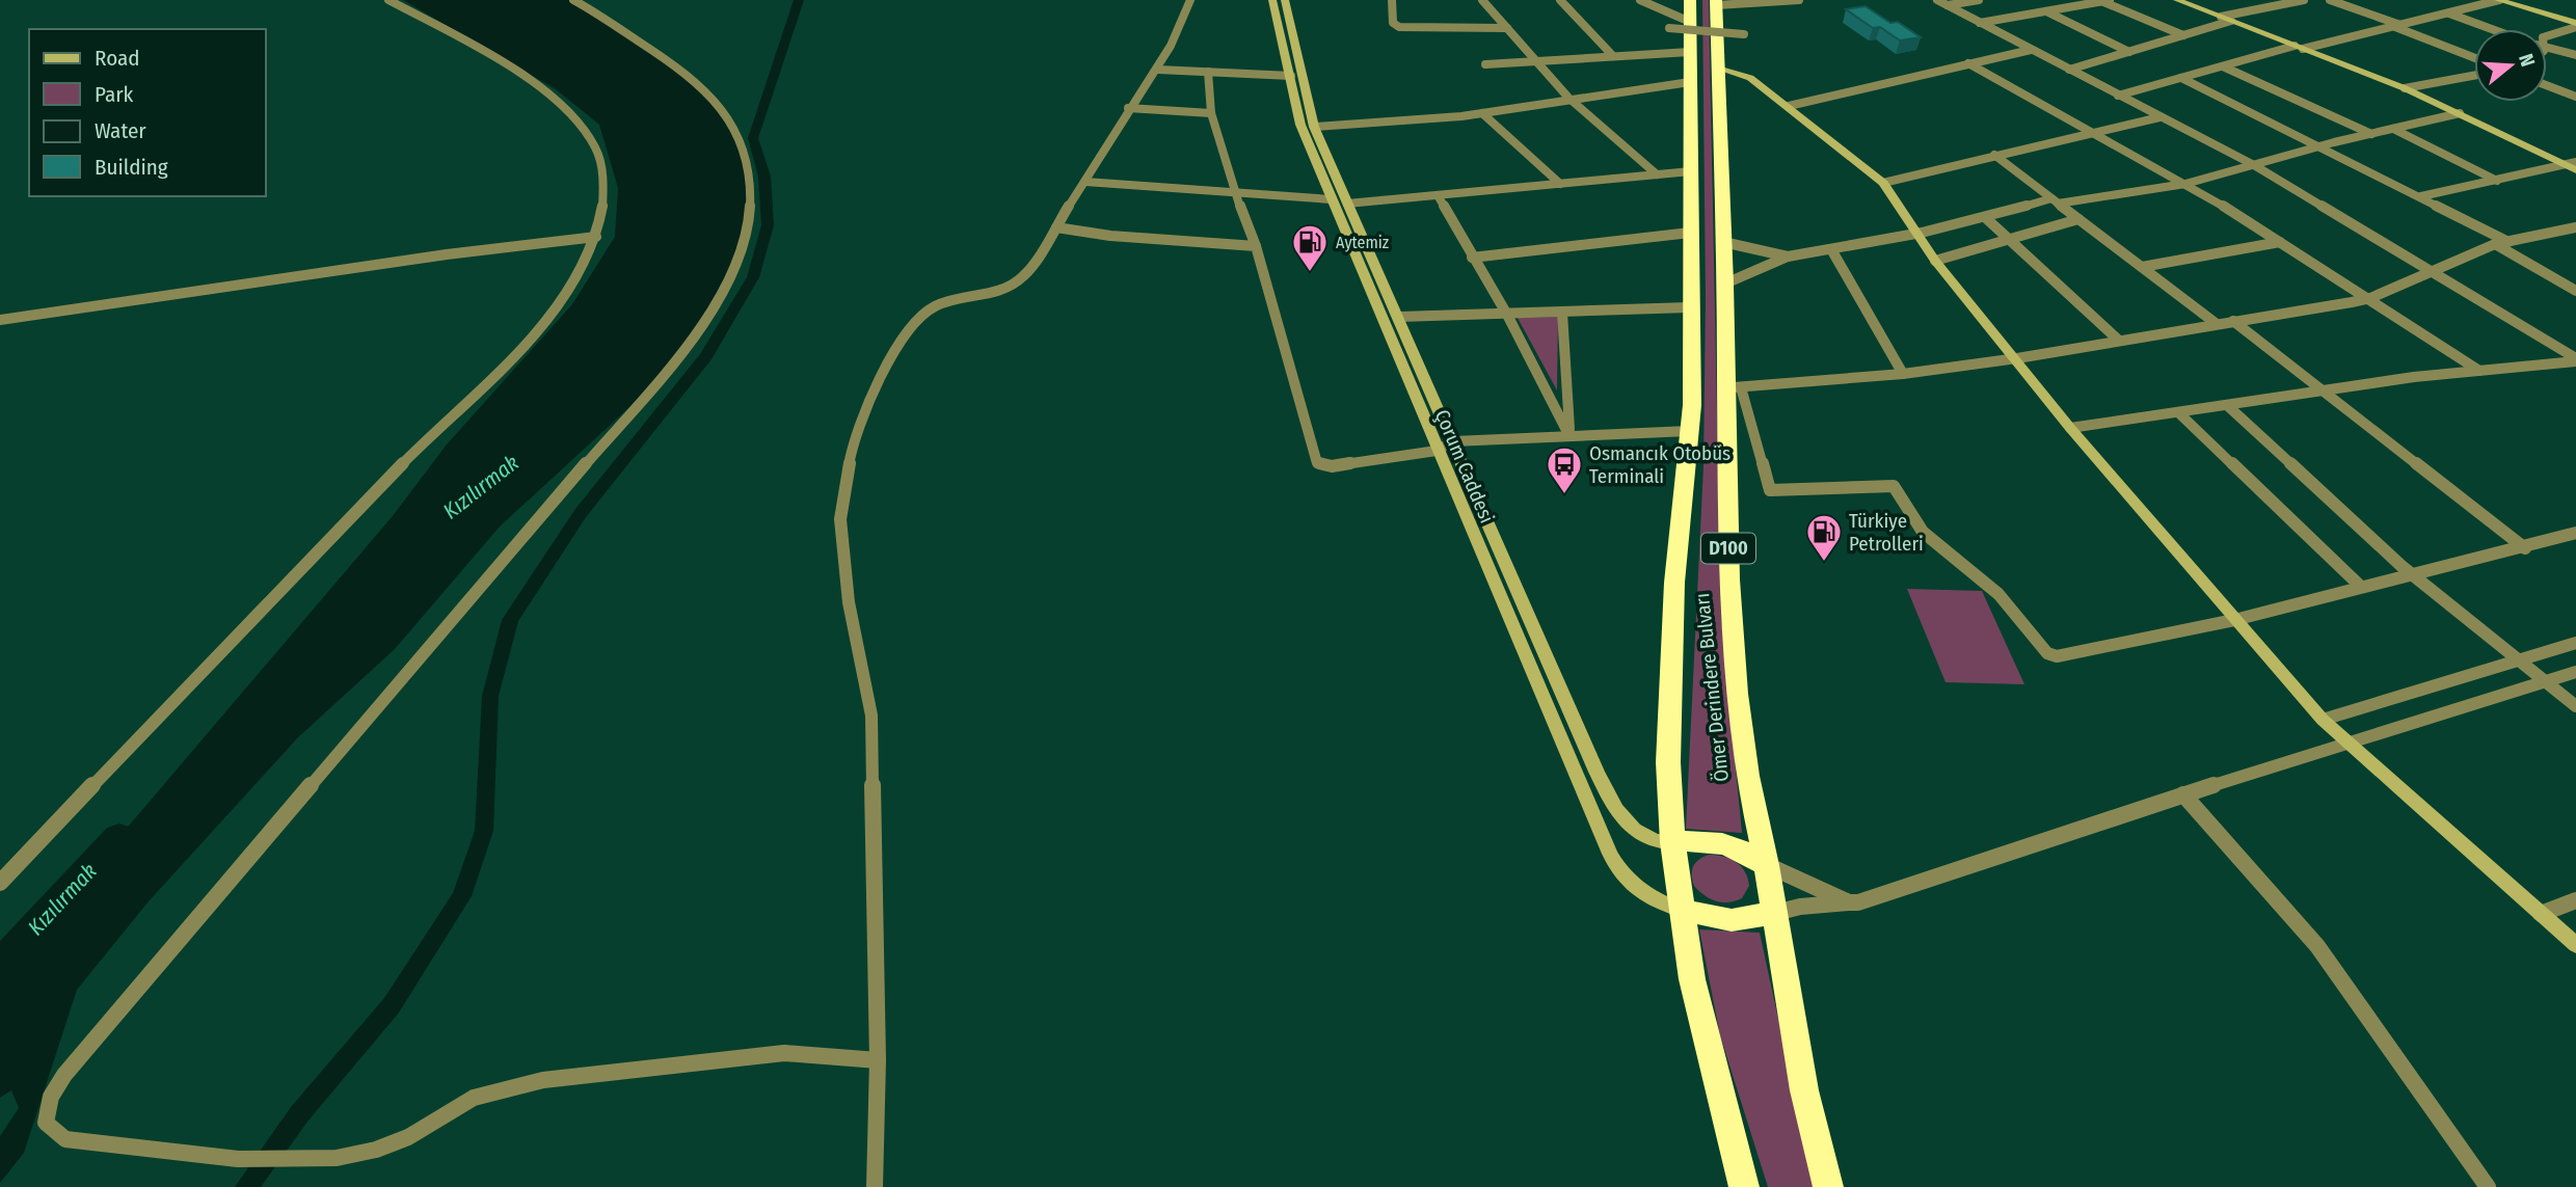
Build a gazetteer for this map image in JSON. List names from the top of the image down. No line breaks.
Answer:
{"streets":{"highway":["D100","Ömer Derindere Bulvarı"],"main road":["Çorum Caddesi"]},"crossings":[["Çorum Caddesi","Ömer Derindere Bulvarı"]],"water":["Kızılırmak"],"places":{"fuel station":["Aytemiz","Türkiye Petrolleri"],"bus stop":["Osmancık Otobüs Terminali"]},"legend":["Road","Park","Water","Building"],"north":"right"}
